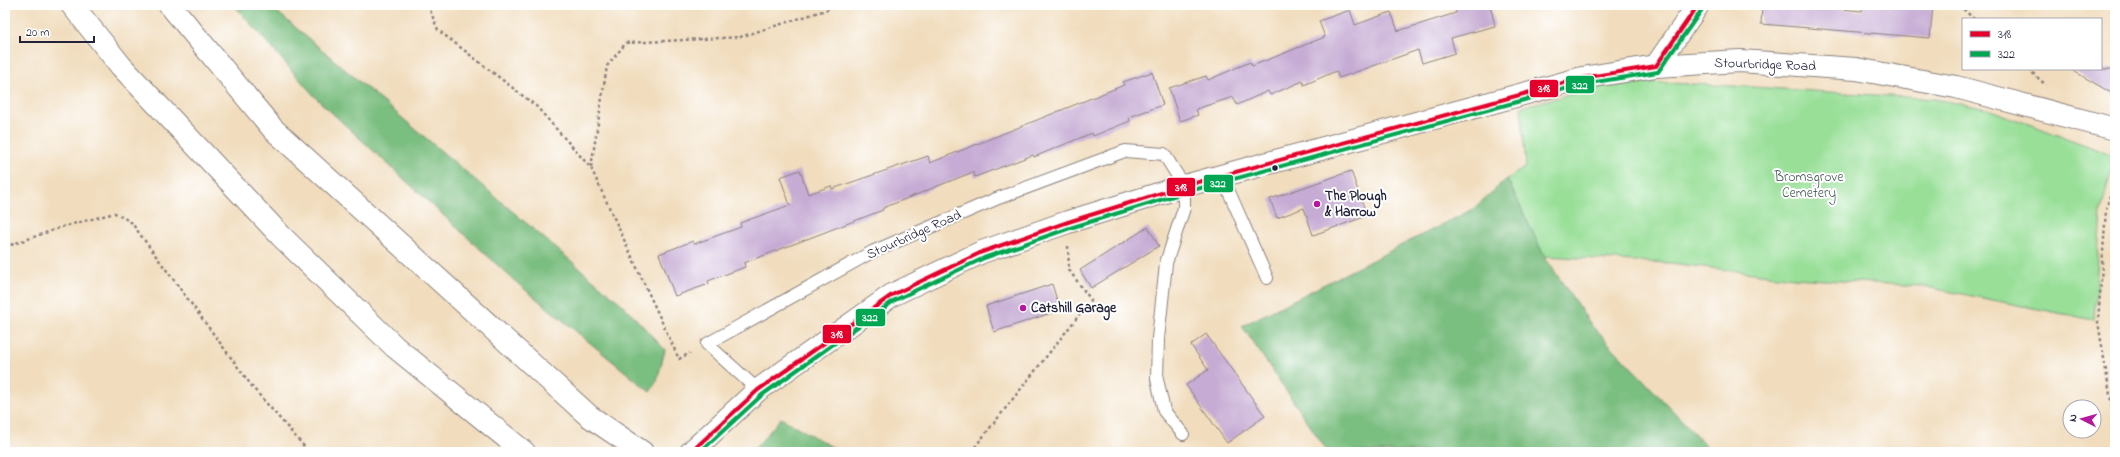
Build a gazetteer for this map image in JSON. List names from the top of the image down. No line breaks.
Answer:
{"streets":{"main road":["Stourbridge Road"]},"parks":["Bromsgrove Cemetery"],"places":["The Plough & Harrow","Catshill Garage"],"lines":["transit line 318","transit line 322"],"legend":["318","322"],"scale_bar":"20 m","north":"left"}
